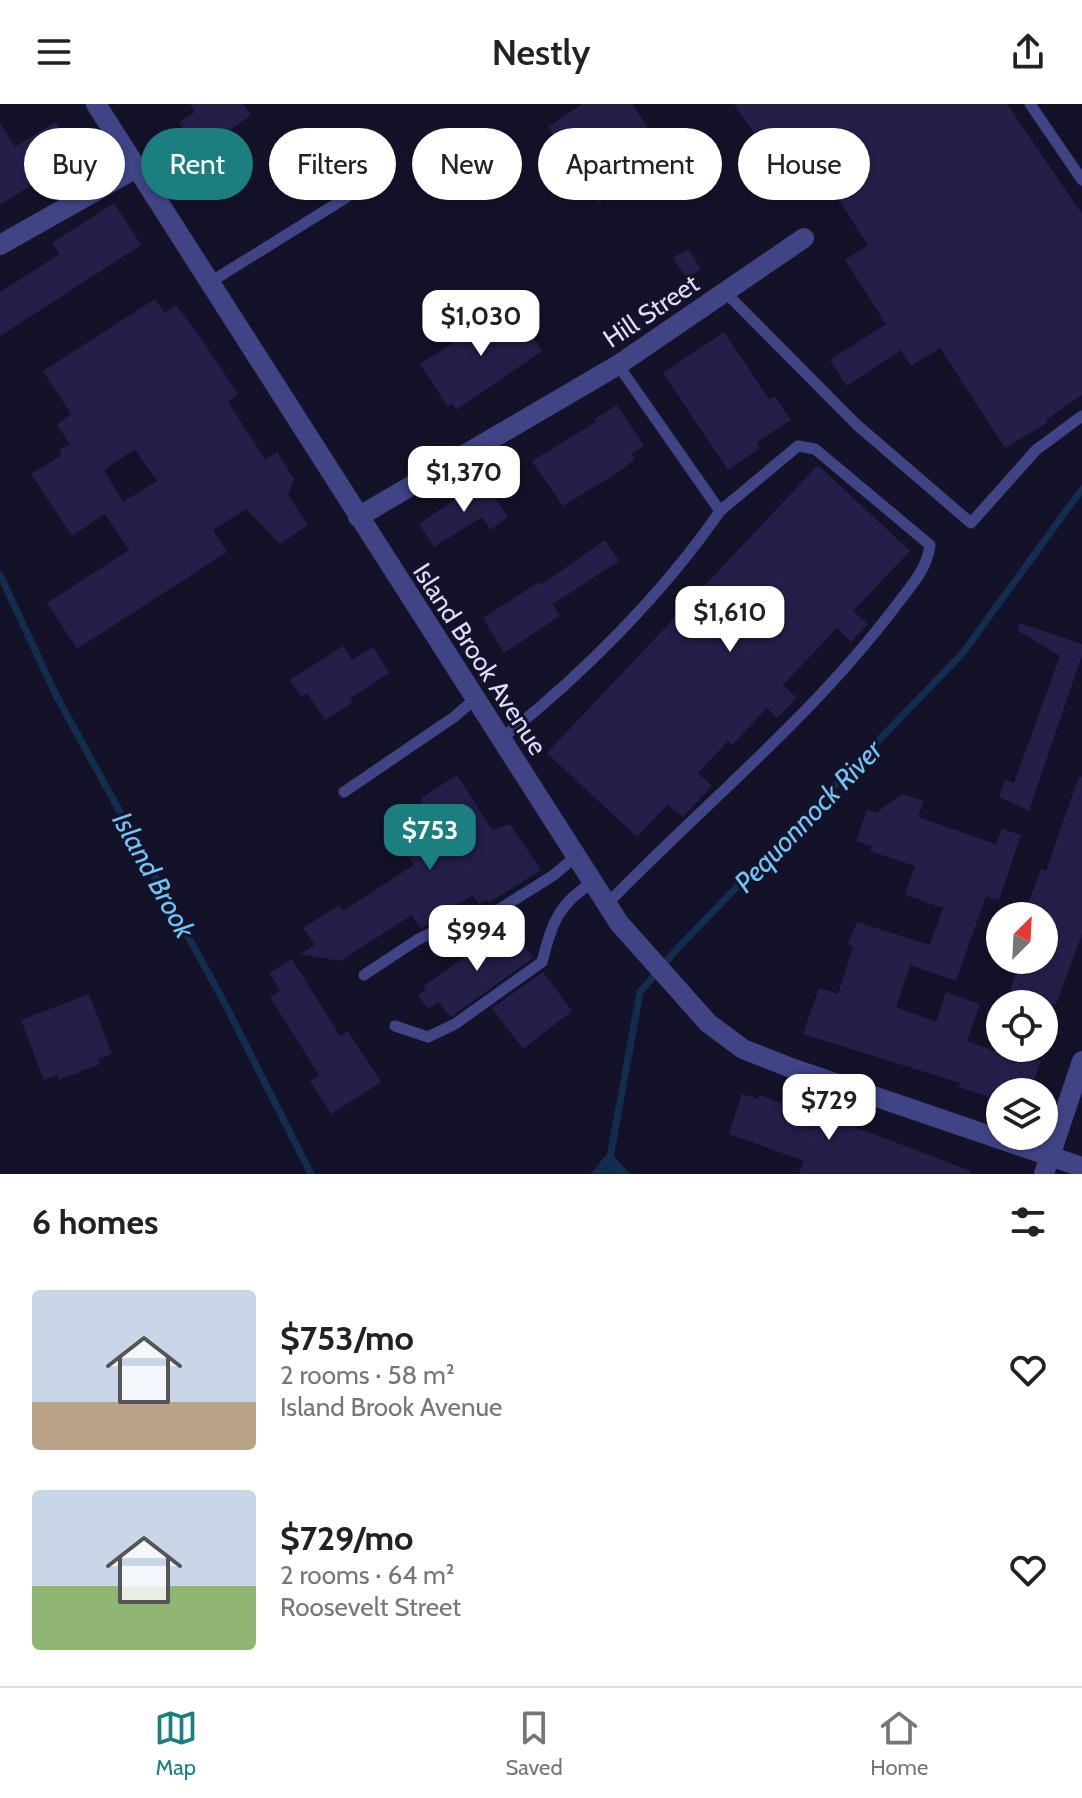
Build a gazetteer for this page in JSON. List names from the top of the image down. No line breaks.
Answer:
{"streets":{"street":["Hill Street","Island Brook Avenue"]},"crossings":[["Hill Street","Island Brook Avenue"]],"water":["Pequonnock River","Island Brook"],"north":"top right","page":{"header":"Nestly","chip":["Buy","Rent","Filters","New","Apartment","House"],"price":["$1,030","$1,370","$1,610","$753","$994","$729"],"heading":"6 homes","list":[{"name":"$753/mo","note":"2 rooms · 58 m² · Island Brook Avenue"},{"name":"$729/mo","note":"2 rooms · 64 m² · Roosevelt Street"}],"tabs":["Map","Saved","Home"]}}
